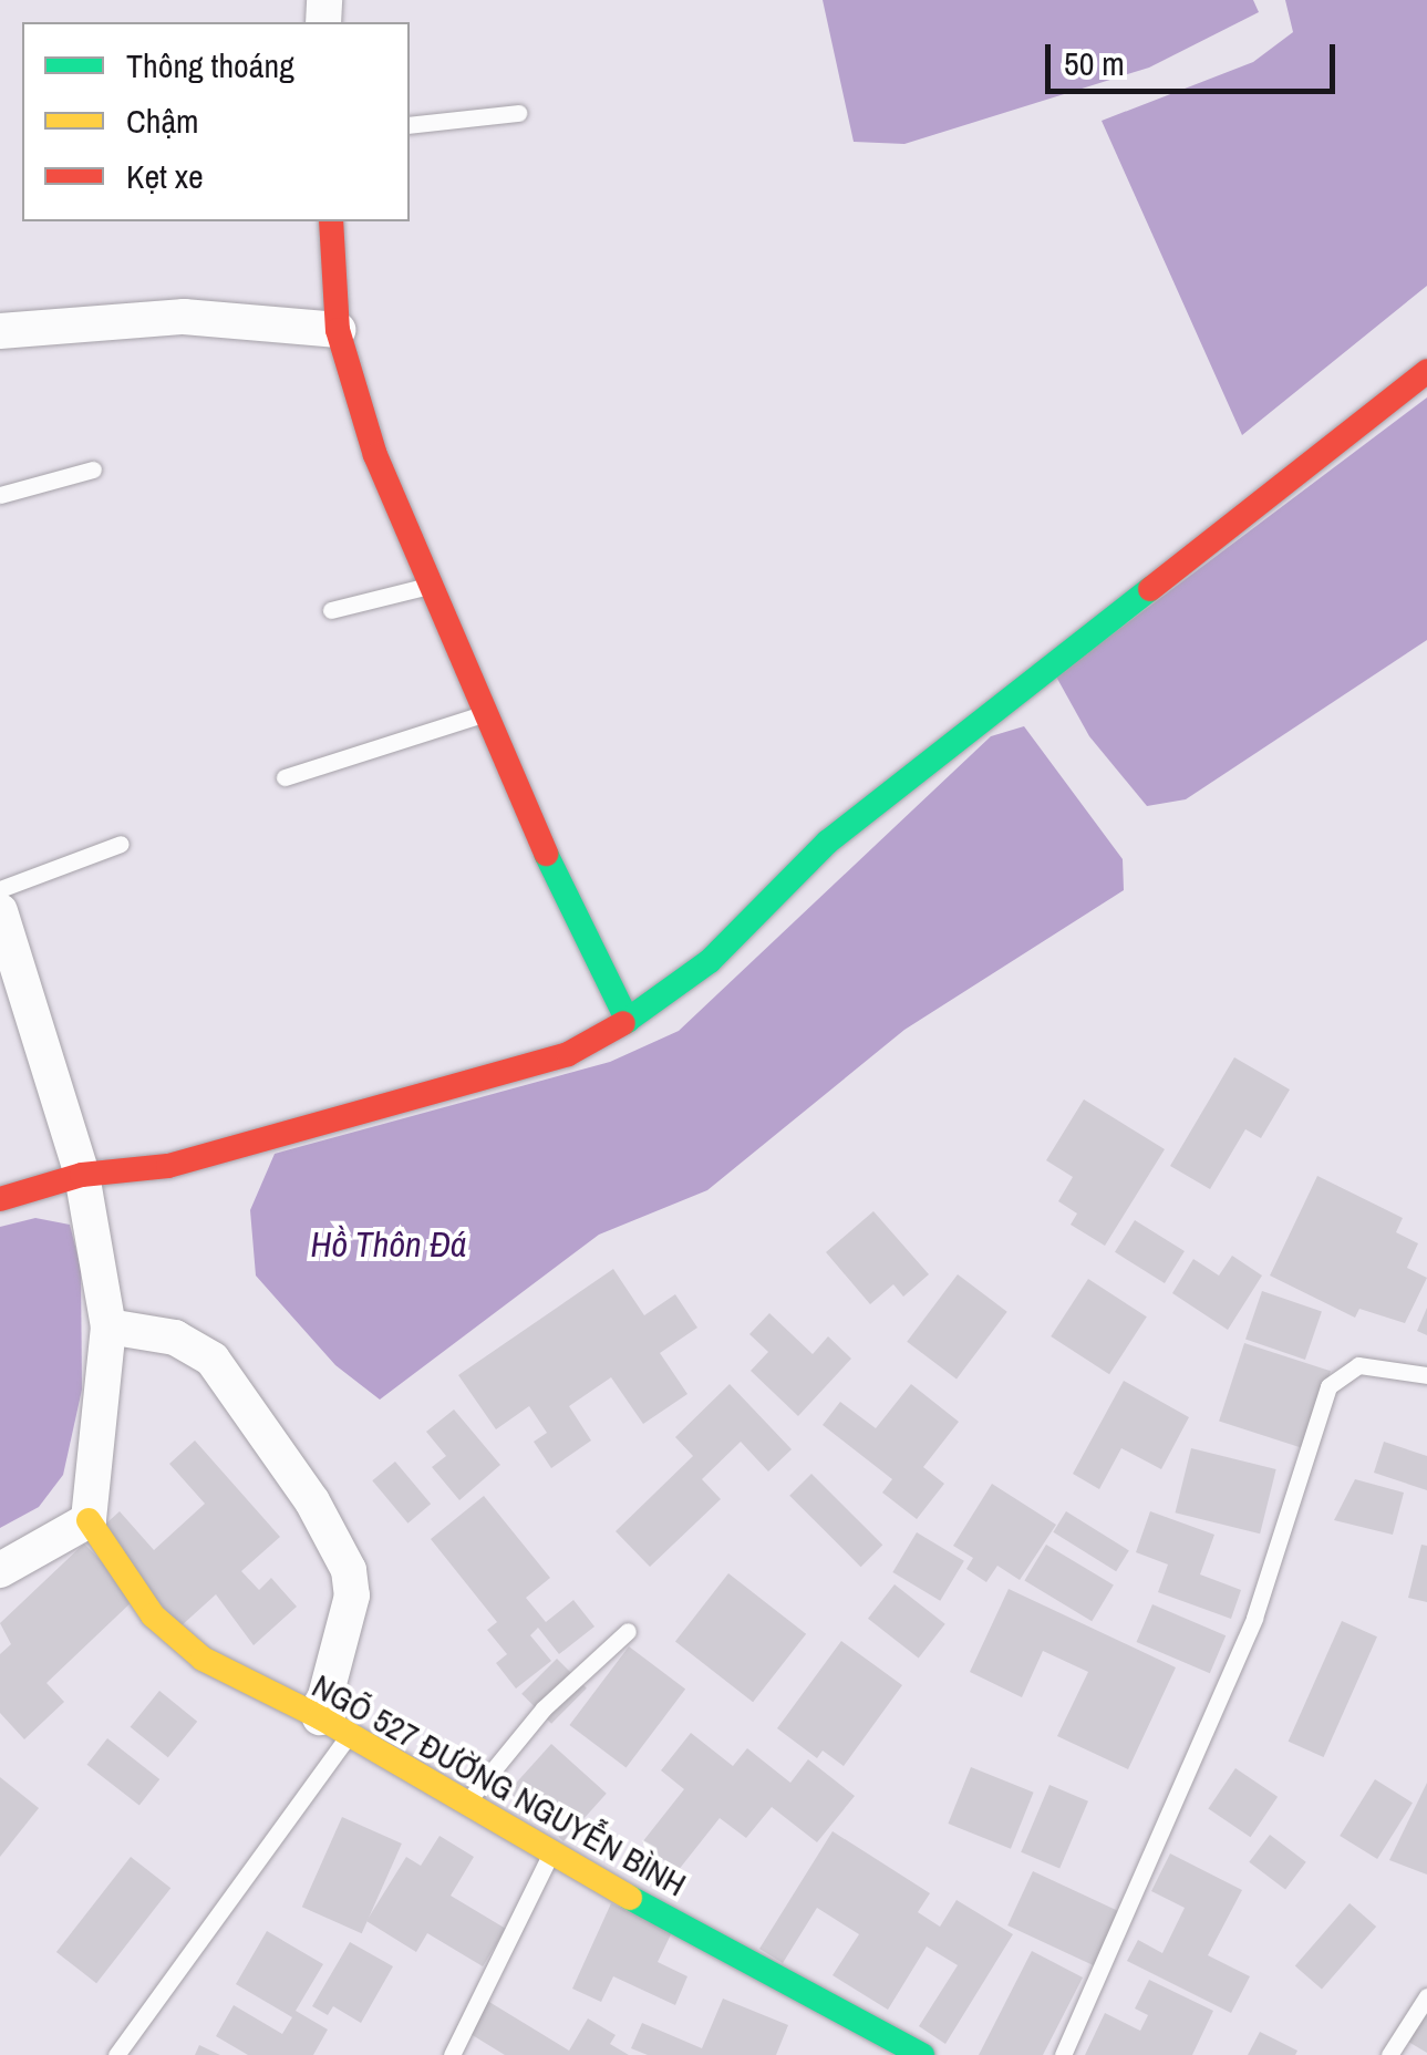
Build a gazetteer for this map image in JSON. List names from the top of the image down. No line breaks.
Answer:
{"streets":{"street":["NGÕ 527 ĐƯỜNG NGUYỄN BÌNH"]},"water":["Hồ Thôn Đá"],"legend":["Thông thoáng","Chậm","Kẹt xe"],"scale_bar":"50 m"}
